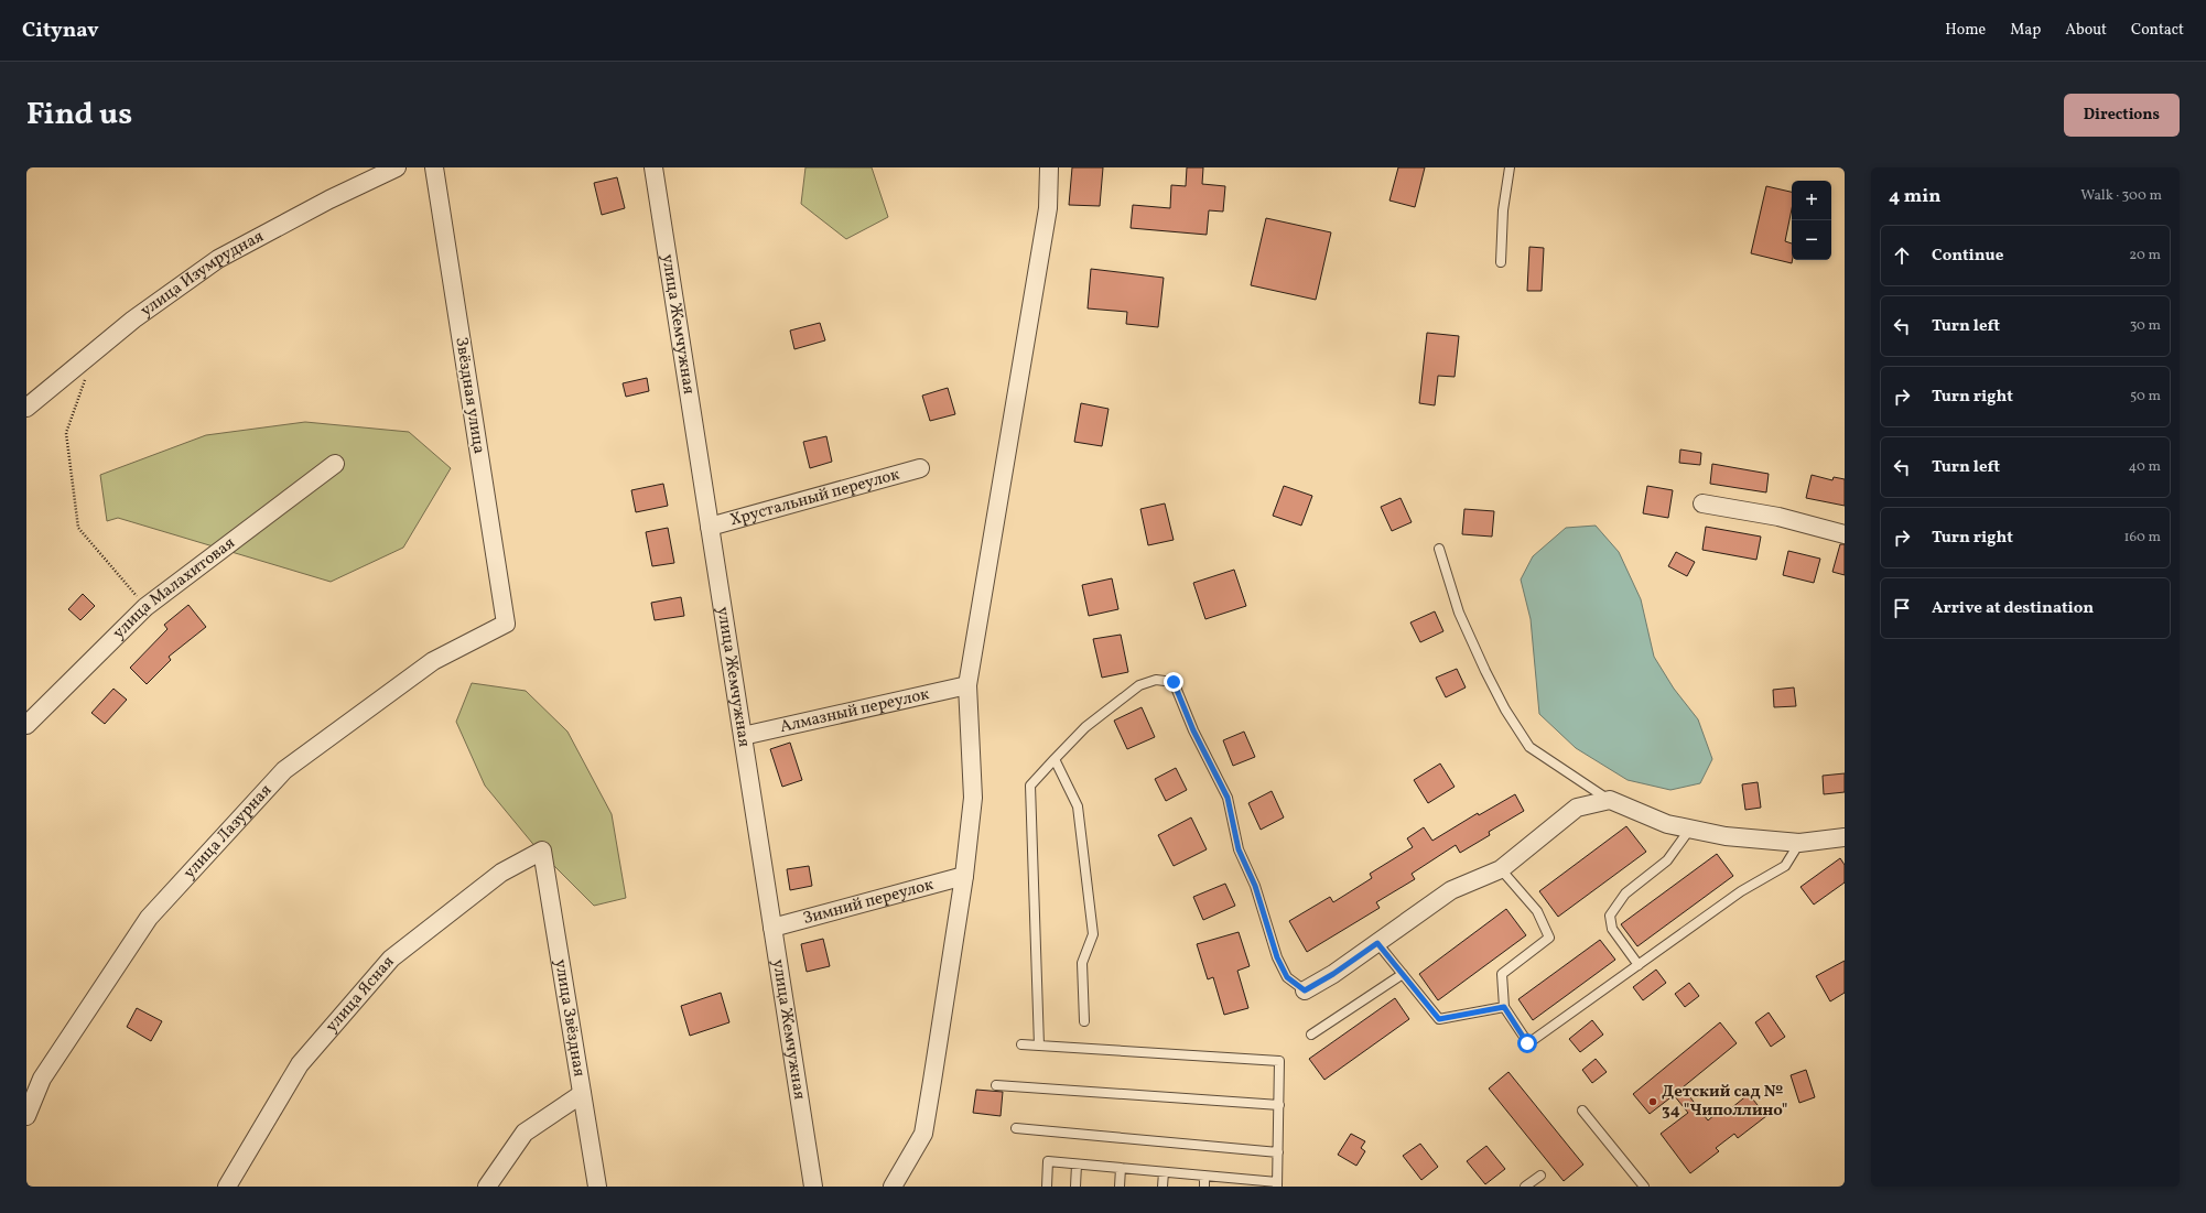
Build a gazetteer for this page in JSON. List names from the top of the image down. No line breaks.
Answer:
{"streets":{"street":["улица Изумрудная","улица Жемчужная","Звёздная улица","Хрустальный переулок","улица Малахитовая","Алмазный переулок","улица Лазурная","Зимний переулок","улица Ясная","улица Звёздная"]},"crossings":[["улица Жемчужная","Хрустальный переулок"],["улица Жемчужная","Алмазный переулок"],["улица Жемчужная","Зимний переулок"],["Звёздная улица","улица Лазурная"],["улица Ясная","улица Звёздная"]],"places":["Детский сад № 34 \"Чиполлино\""],"page":{"header":"Citynav","nav":["Home","Map","About","Contact"],"title":"Find us","buttons":"Directions","heading":["4 min","Walk · 300 m"],"map_buttons":["+","−"],"list":[["Continue","20 m"],["Turn left","30 m"],["Turn right","50 m"],["Turn left","40 m"],["Turn right","160 m"],"Arrive at destination"]}}
